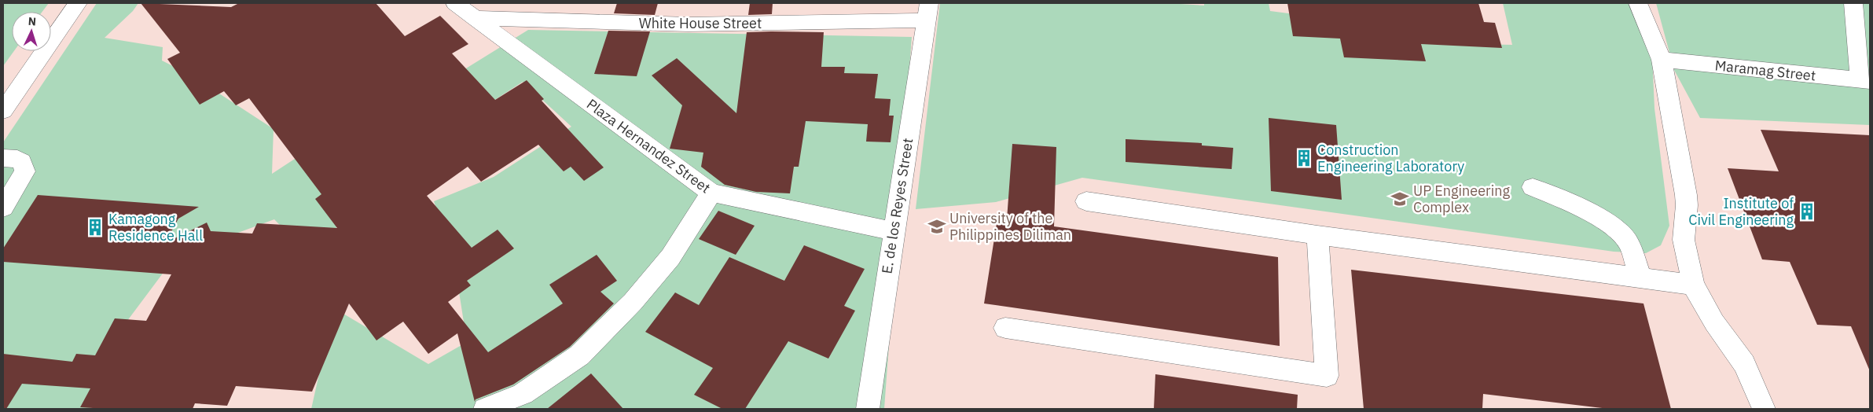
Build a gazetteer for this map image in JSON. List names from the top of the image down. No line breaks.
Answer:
{"streets":{"street":["White House Street","Maramag Street","Plaza Hernandez Street","E. de los Reyes Street"]},"crossings":[["White House Street","Plaza Hernandez Street"],["White House Street","E. de los Reyes Street"],["Plaza Hernandez Street","E. de los Reyes Street"]],"places":{"building":["Construction Engineering Laboratory","Institute of Civil Engineering","Kamagong Residence Hall"],"school or university":["UP Engineering Complex","University of the Philippines Diliman"]},"north":"top"}
